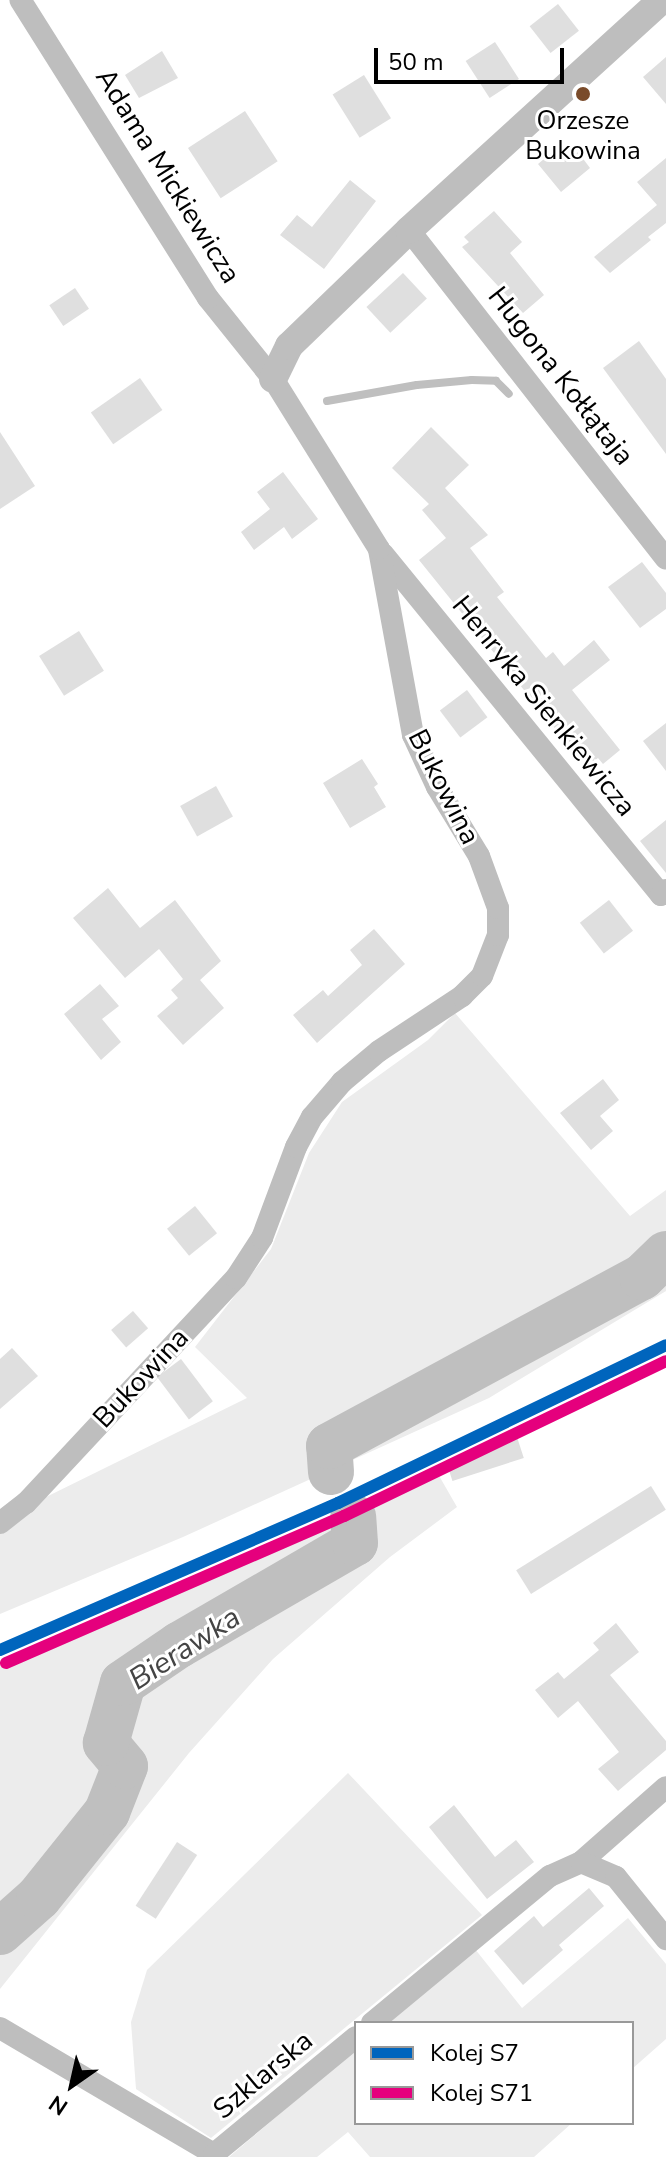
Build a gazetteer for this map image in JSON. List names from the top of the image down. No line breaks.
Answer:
{"streets":{"street":["Adama Mickiewicza","Hugona Kołłątaja","Henryka Sienkiewicza","Bukowina","Szklarska"]},"crossings":[["Adama Mickiewicza","Bukowina"],["Henryka Sienkiewicza","Bukowina"]],"water":["Bierawka"],"places":["Orzesze Bukowina"],"lines":["rail line S7","rail line S71"],"legend":["Kolej S7","Kolej S71"],"scale_bar":"50 m","north":"bottom left"}
